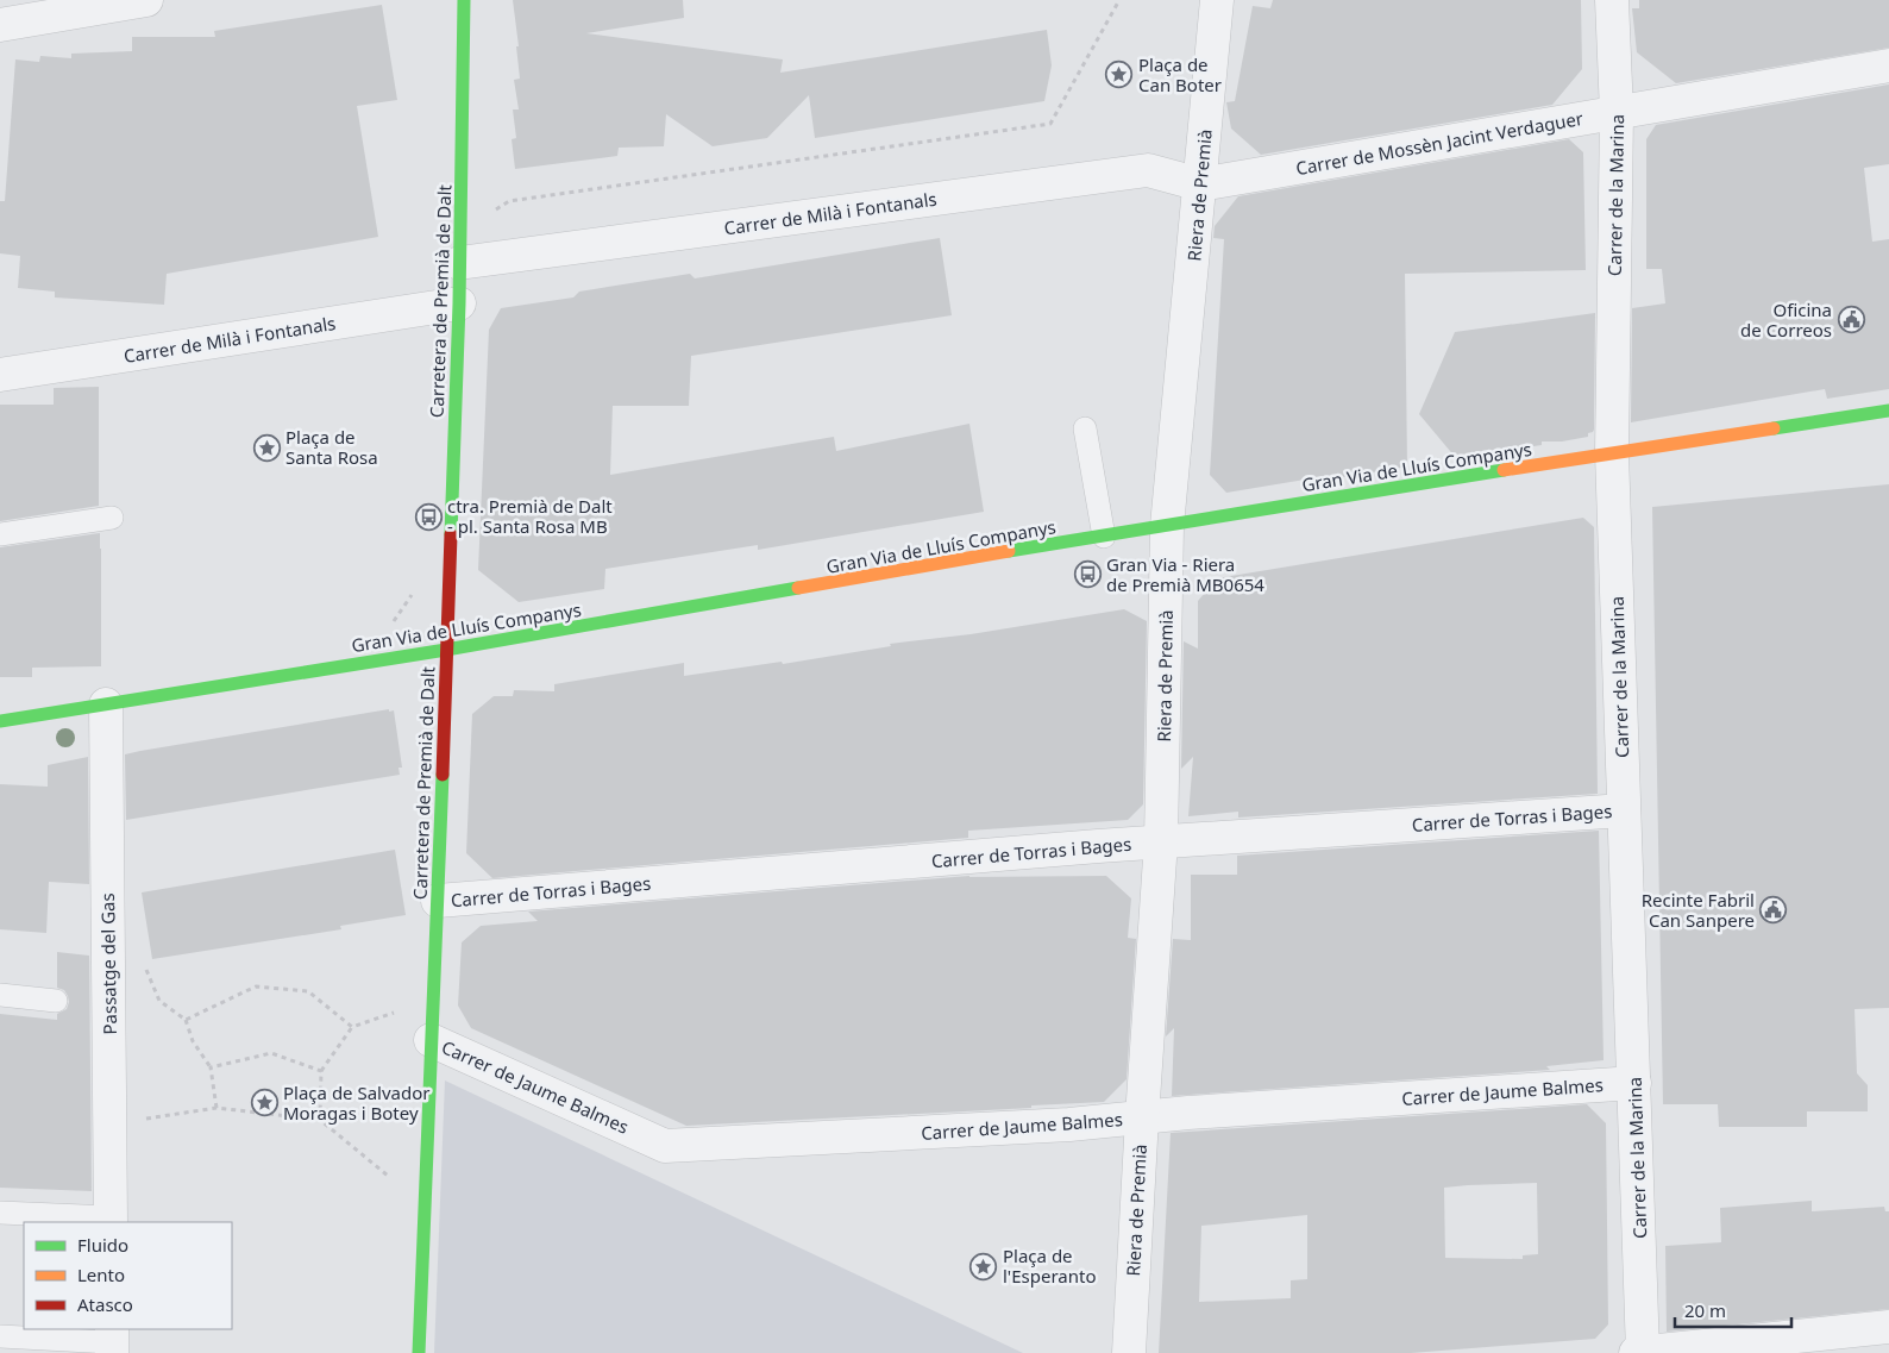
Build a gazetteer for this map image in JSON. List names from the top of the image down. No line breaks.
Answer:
{"streets":{"street":["Carrer de Mossèn Jacint Verdaguer","Riera de Premià","Carrer de la Marina","Carrer de Milà i Fontanals","Carretera de Premià de Dalt","Gran Via de Lluís Companys","Carrer de Torras i Bages","Passatge del Gas","Carrer de Jaume Balmes"]},"crossings":[["Carrer de Mossèn Jacint Verdaguer","Riera de Premià"],["Carrer de Mossèn Jacint Verdaguer","Carrer de la Marina"],["Carrer de Mossèn Jacint Verdaguer","Carrer de Milà i Fontanals"],["Riera de Premià","Carrer de Milà i Fontanals"],["Riera de Premià","Gran Via de Lluís Companys"],["Riera de Premià","Carrer de Torras i Bages"],["Riera de Premià","Carrer de Jaume Balmes"],["Carrer de la Marina","Gran Via de Lluís Companys"],["Carrer de la Marina","Carrer de Torras i Bages"],["Carrer de la Marina","Carrer de Jaume Balmes"],["Carrer de Milà i Fontanals","Carretera de Premià de Dalt"],["Carretera de Premià de Dalt","Gran Via de Lluís Companys"],["Carretera de Premià de Dalt","Carrer de Torras i Bages"],["Carretera de Premià de Dalt","Carrer de Jaume Balmes"],["Gran Via de Lluís Companys","Passatge del Gas"]],"places":{"place":["Plaça de Can Boter","Plaça de Santa Rosa","Plaça de Salvador Moragas i Botey","Plaça de l'Esperanto"],"public building":["Oficina de Correos","Recinte Fabril Can Sanpere"],"bus stop":["ctra. Premià de Dalt - pl. Santa Rosa MB","Gran Via - Riera de Premià MB0654"]},"legend":["Fluido","Lento","Atasco"],"scale_bar":"20 m"}
